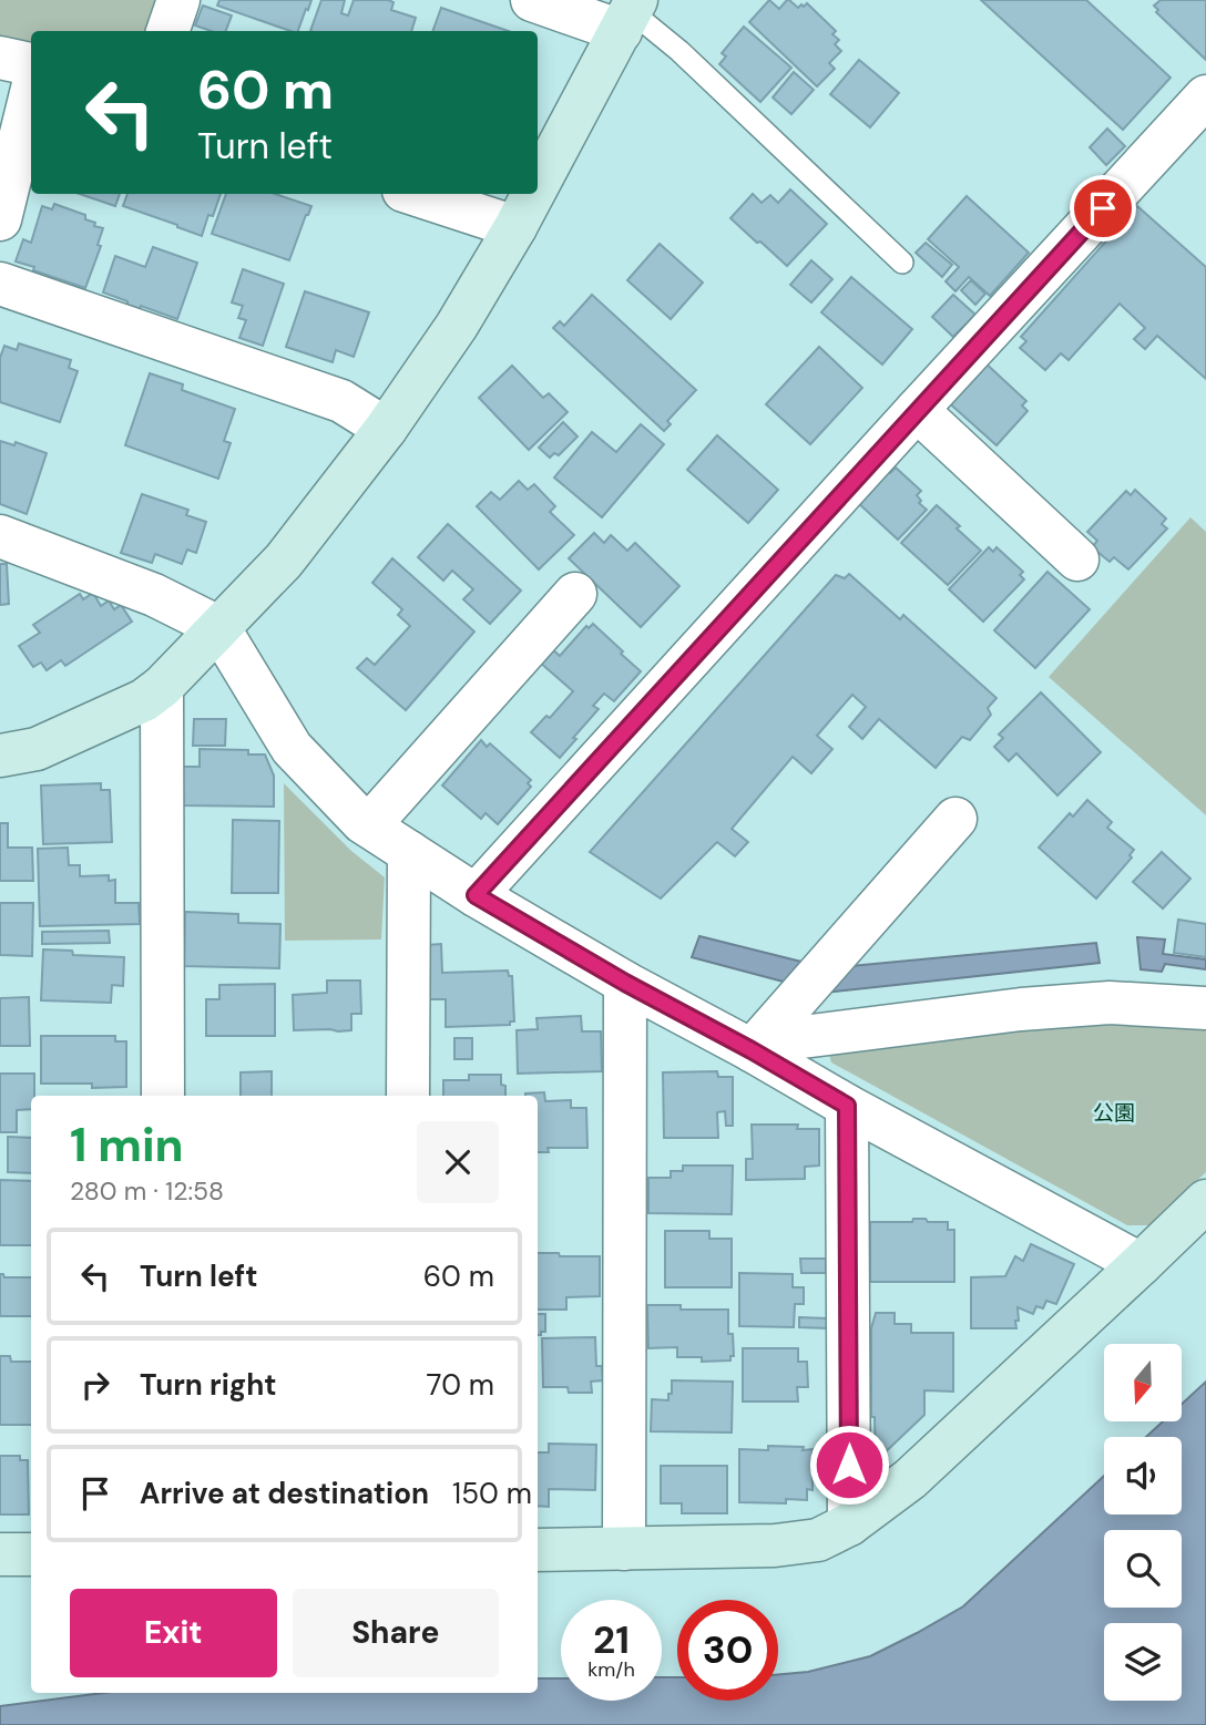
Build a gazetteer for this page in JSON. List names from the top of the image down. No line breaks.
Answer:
{"parks":["公園"],"north":"bottom","page":{"turn":["60 m","Turn left"],"heading":["1 min","280 m · 12:58"],"list":[{"name":"Turn left","value":"60 m"},{"name":"Turn right","value":"70 m"},{"name":"Arrive at destination","value":"150 m"}],"buttons":["Exit","Share"],"speed":"21 km/h","limit":"30"}}
